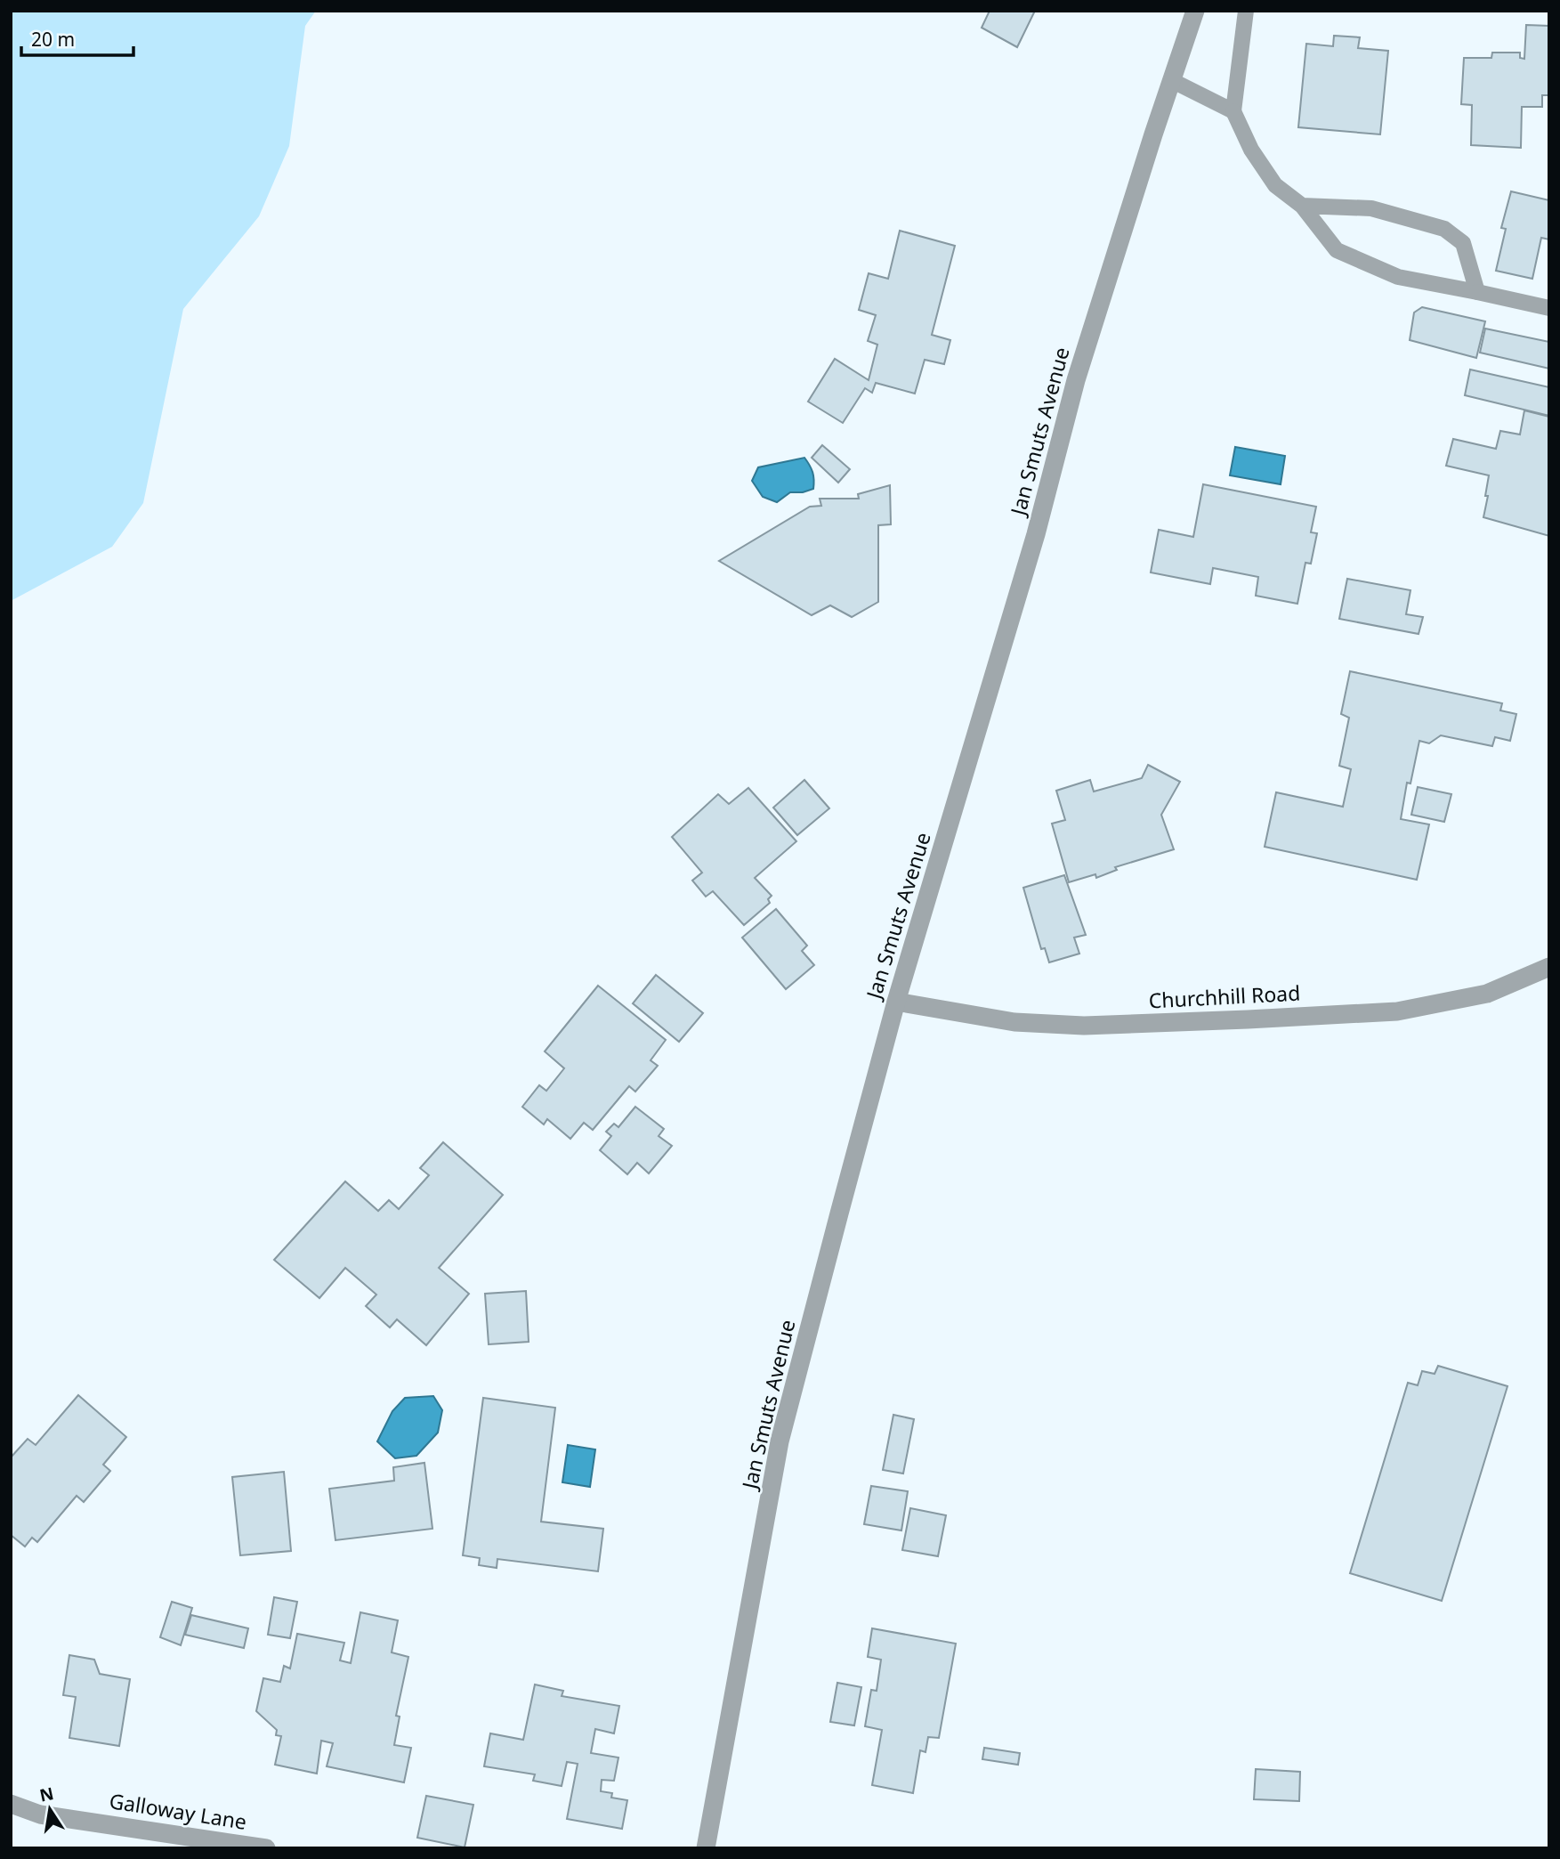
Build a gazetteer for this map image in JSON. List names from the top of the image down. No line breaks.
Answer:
{"streets":{"street":["Jan Smuts Avenue","Churchhill Road","Galloway Lane"]},"crossings":[["Jan Smuts Avenue","Churchhill Road"]],"scale_bar":"20 m","north":"top"}
